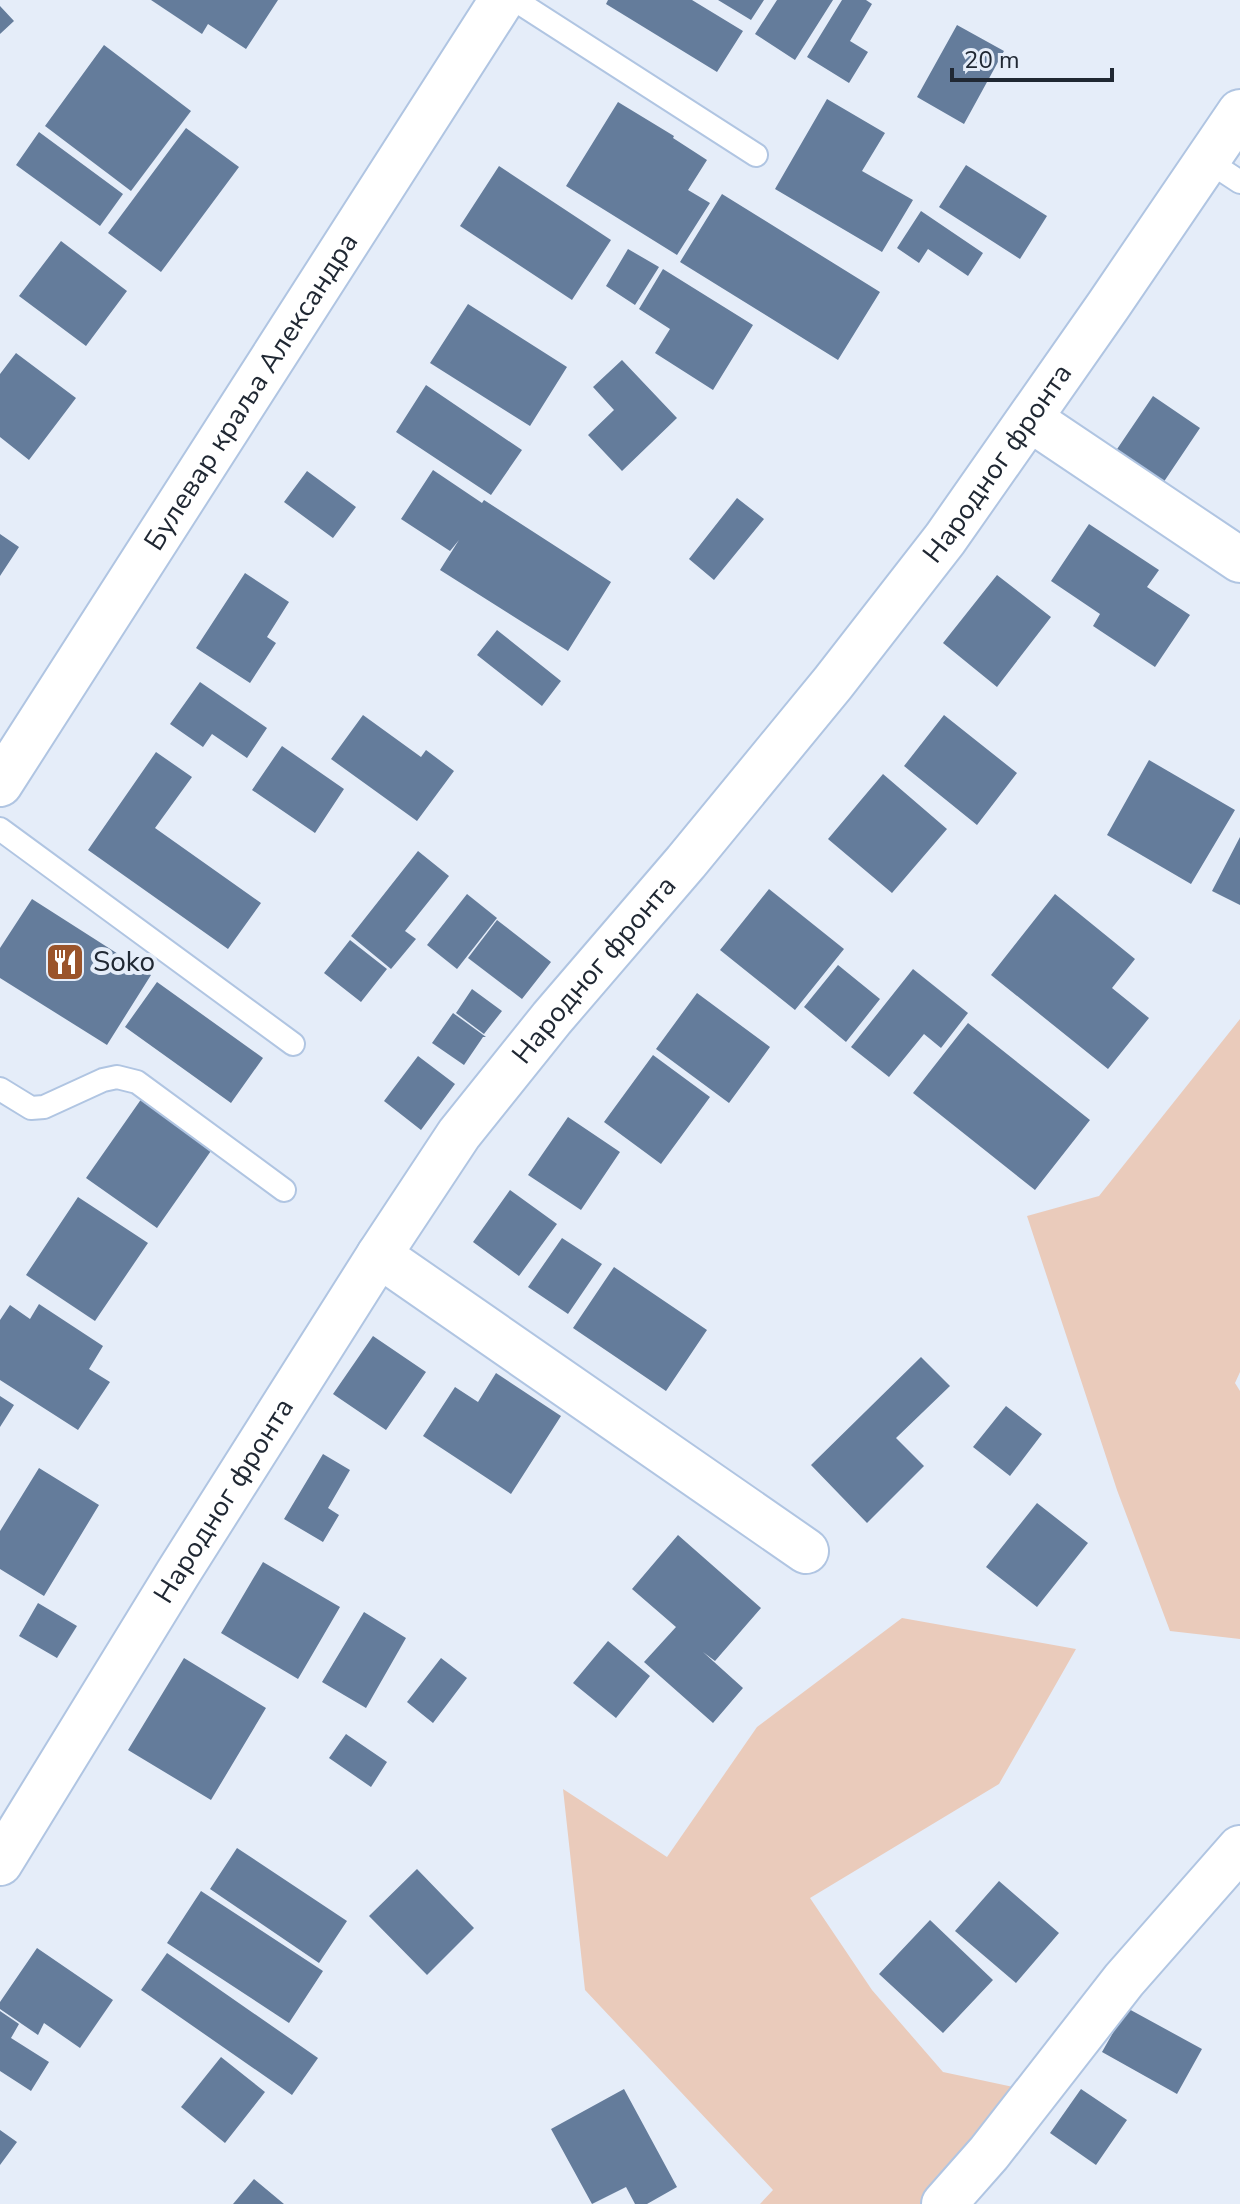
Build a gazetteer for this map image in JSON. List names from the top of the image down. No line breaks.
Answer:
{"streets":{"street":["Булевар краља Александра","Народног фронта"]},"places":{"restaurant":["Soko"]},"scale_bar":"20 m"}
